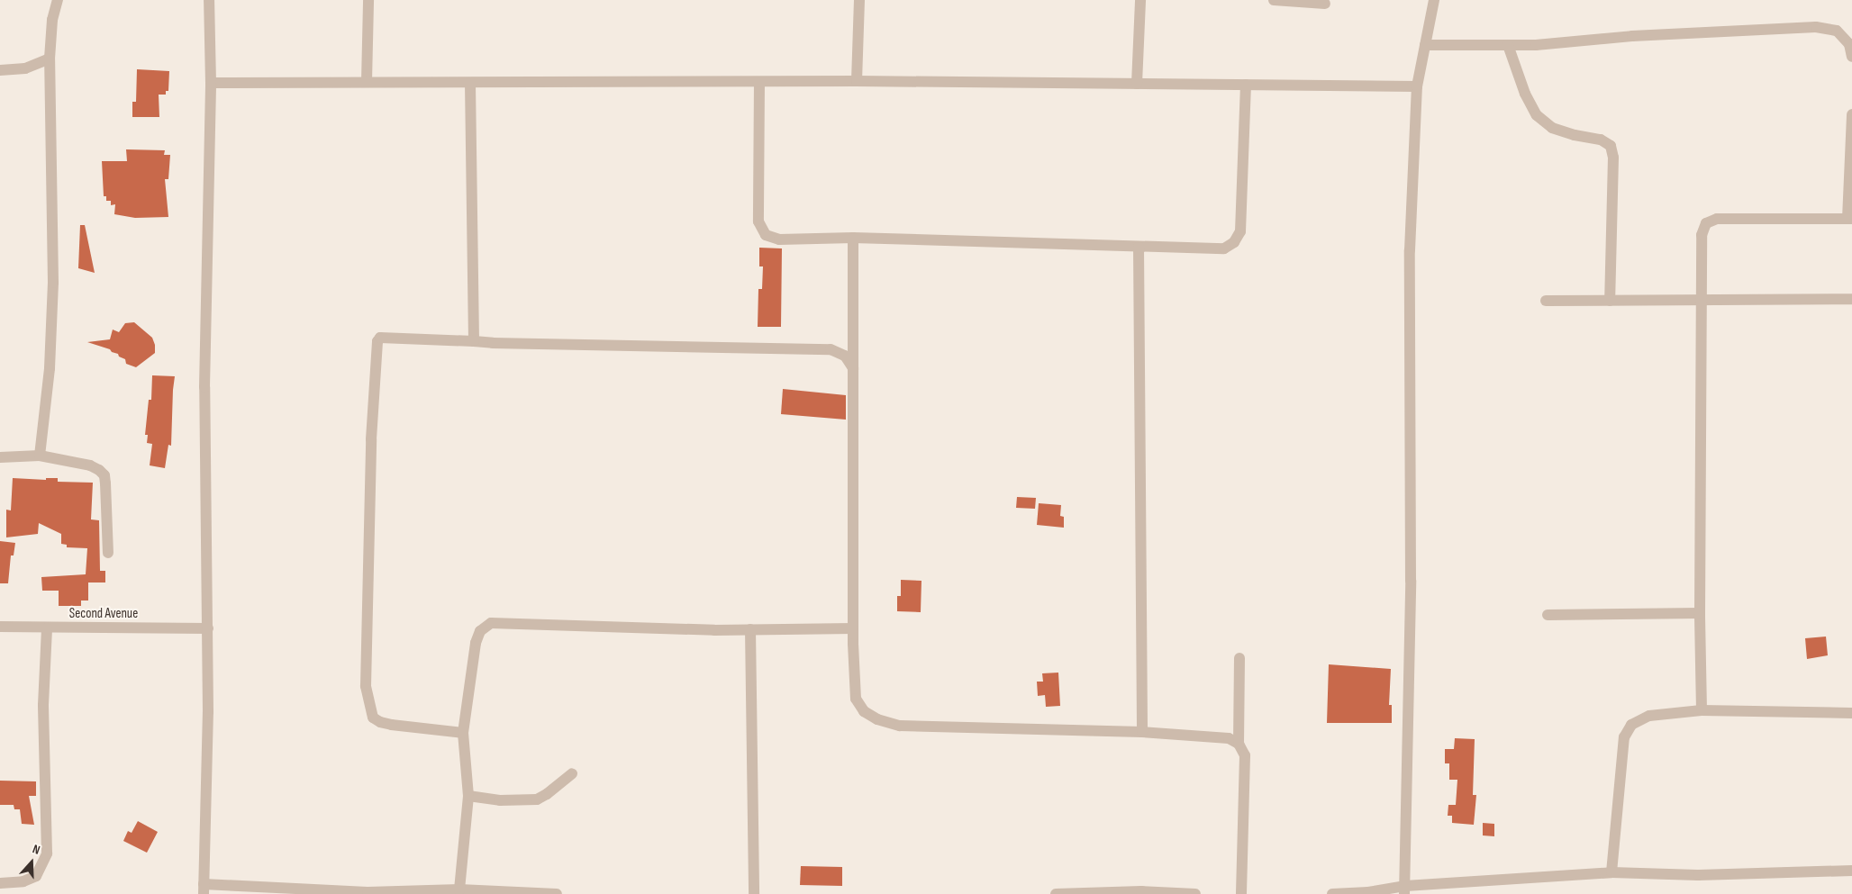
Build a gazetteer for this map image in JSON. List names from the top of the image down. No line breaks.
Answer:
{"streets":{"street":["Second Avenue"]},"north":"top"}
